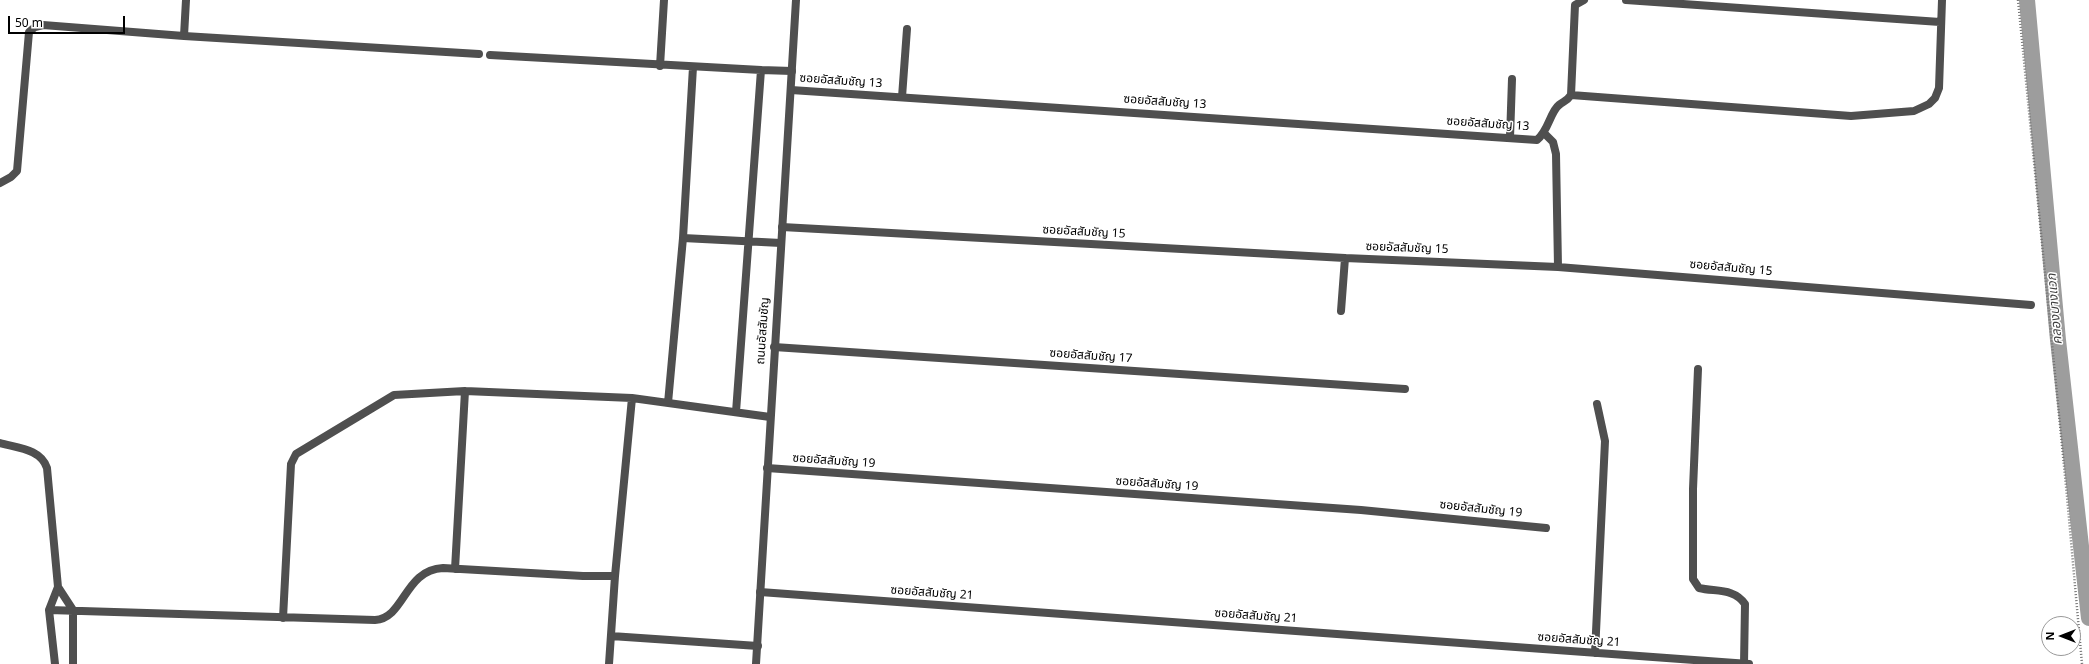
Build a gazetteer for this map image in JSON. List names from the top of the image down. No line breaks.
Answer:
{"streets":{"street":["ซอยอัสสัมชัญ 13","ซอยอัสสัมชัญ 15","ถนนอัสสัมชัญ","ซอยอัสสัมชัญ 17","ซอยอัสสัมชัญ 19","ซอยอัสสัมชัญ 21"]},"crossings":[["ซอยอัสสัมชัญ 13","ถนนอัสสัมชัญ"],["ซอยอัสสัมชัญ 15","ถนนอัสสัมชัญ"],["ถนนอัสสัมชัญ","ซอยอัสสัมชัญ 17"],["ถนนอัสสัมชัญ","ซอยอัสสัมชัญ 19"],["ถนนอัสสัมชัญ","ซอยอัสสัมชัญ 21"]],"water":["คลองบางแวก"],"scale_bar":"50 m","north":"left"}
